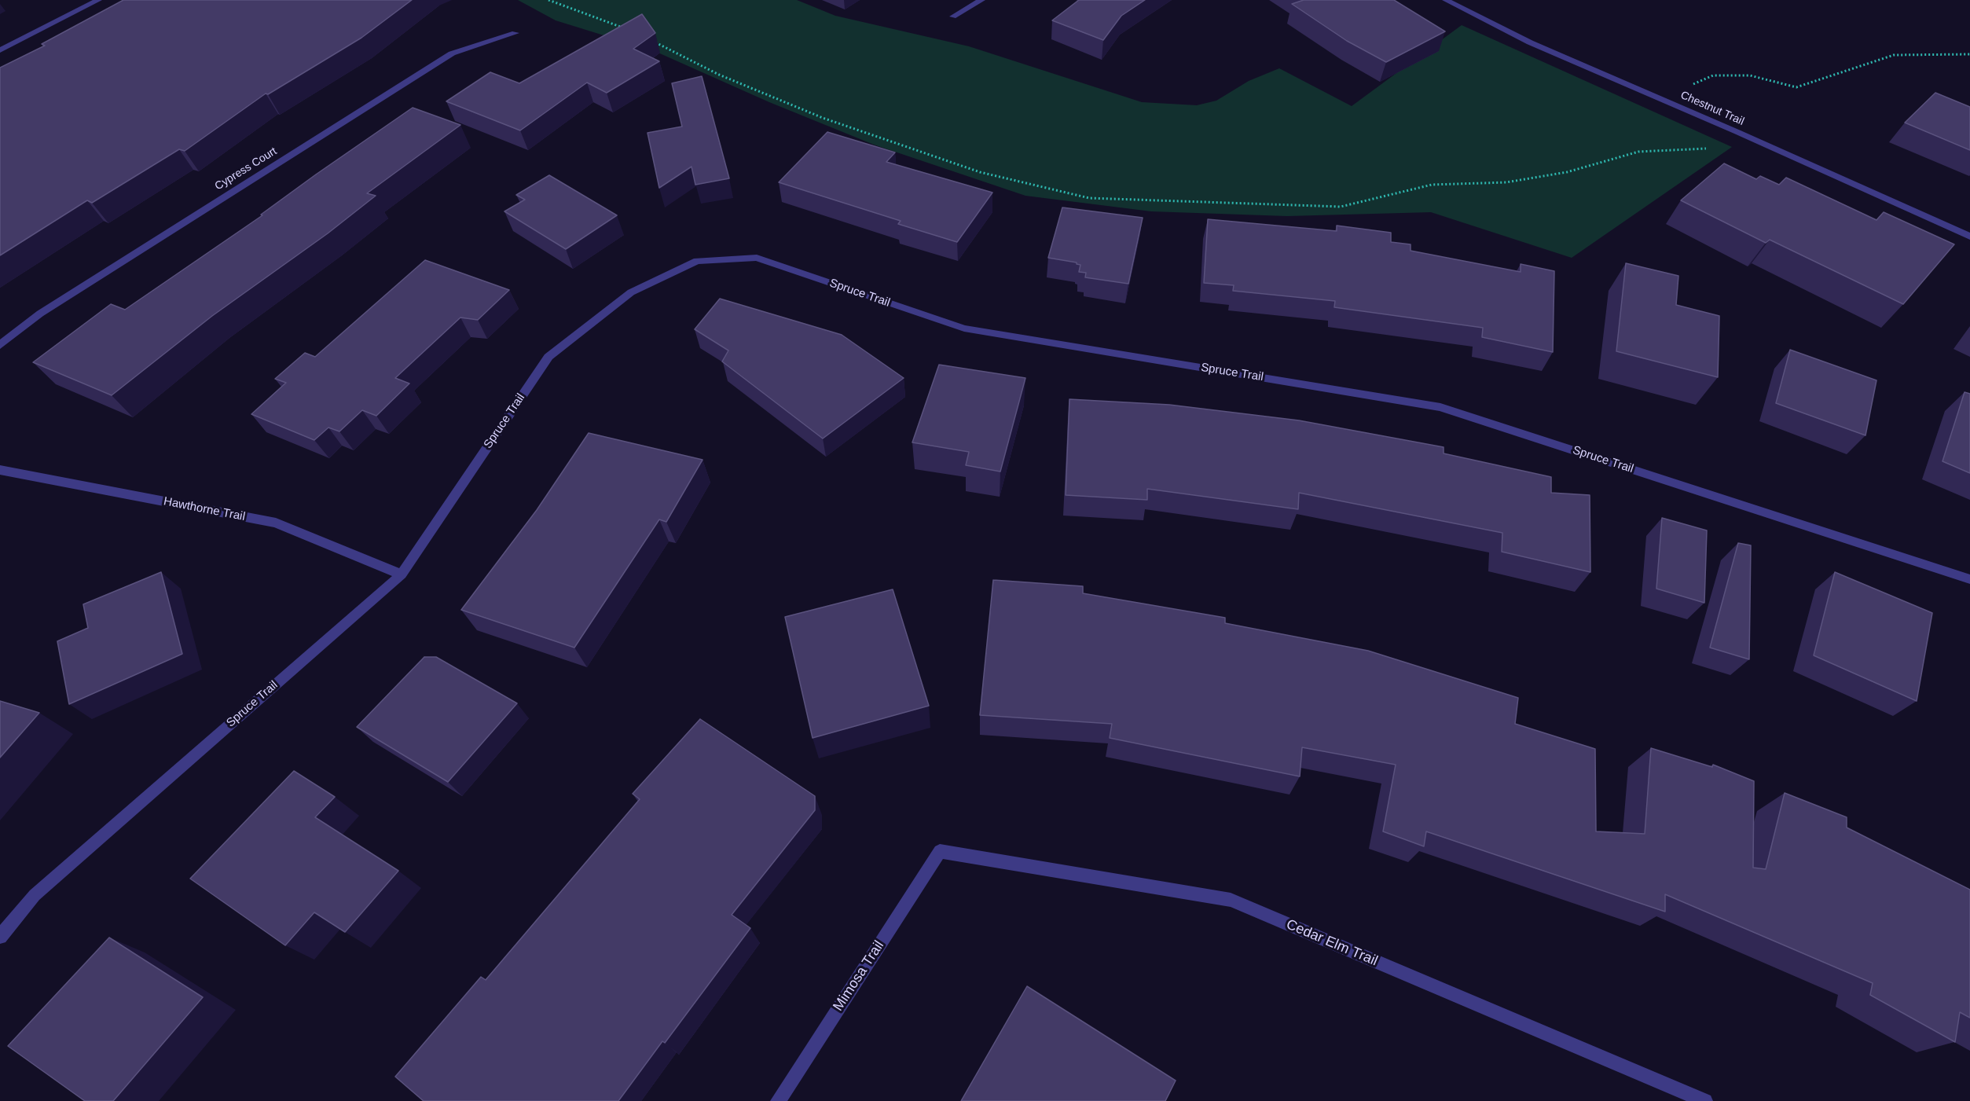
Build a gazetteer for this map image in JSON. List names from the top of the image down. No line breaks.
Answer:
{"streets":{"street":["Chestnut Trail","Cypress Court","Spruce Trail","Hawthorne Trail","Cedar Elm Trail","Mimosa Trail"]},"crossings":[["Spruce Trail","Hawthorne Trail"],["Cedar Elm Trail","Mimosa Trail"]]}
